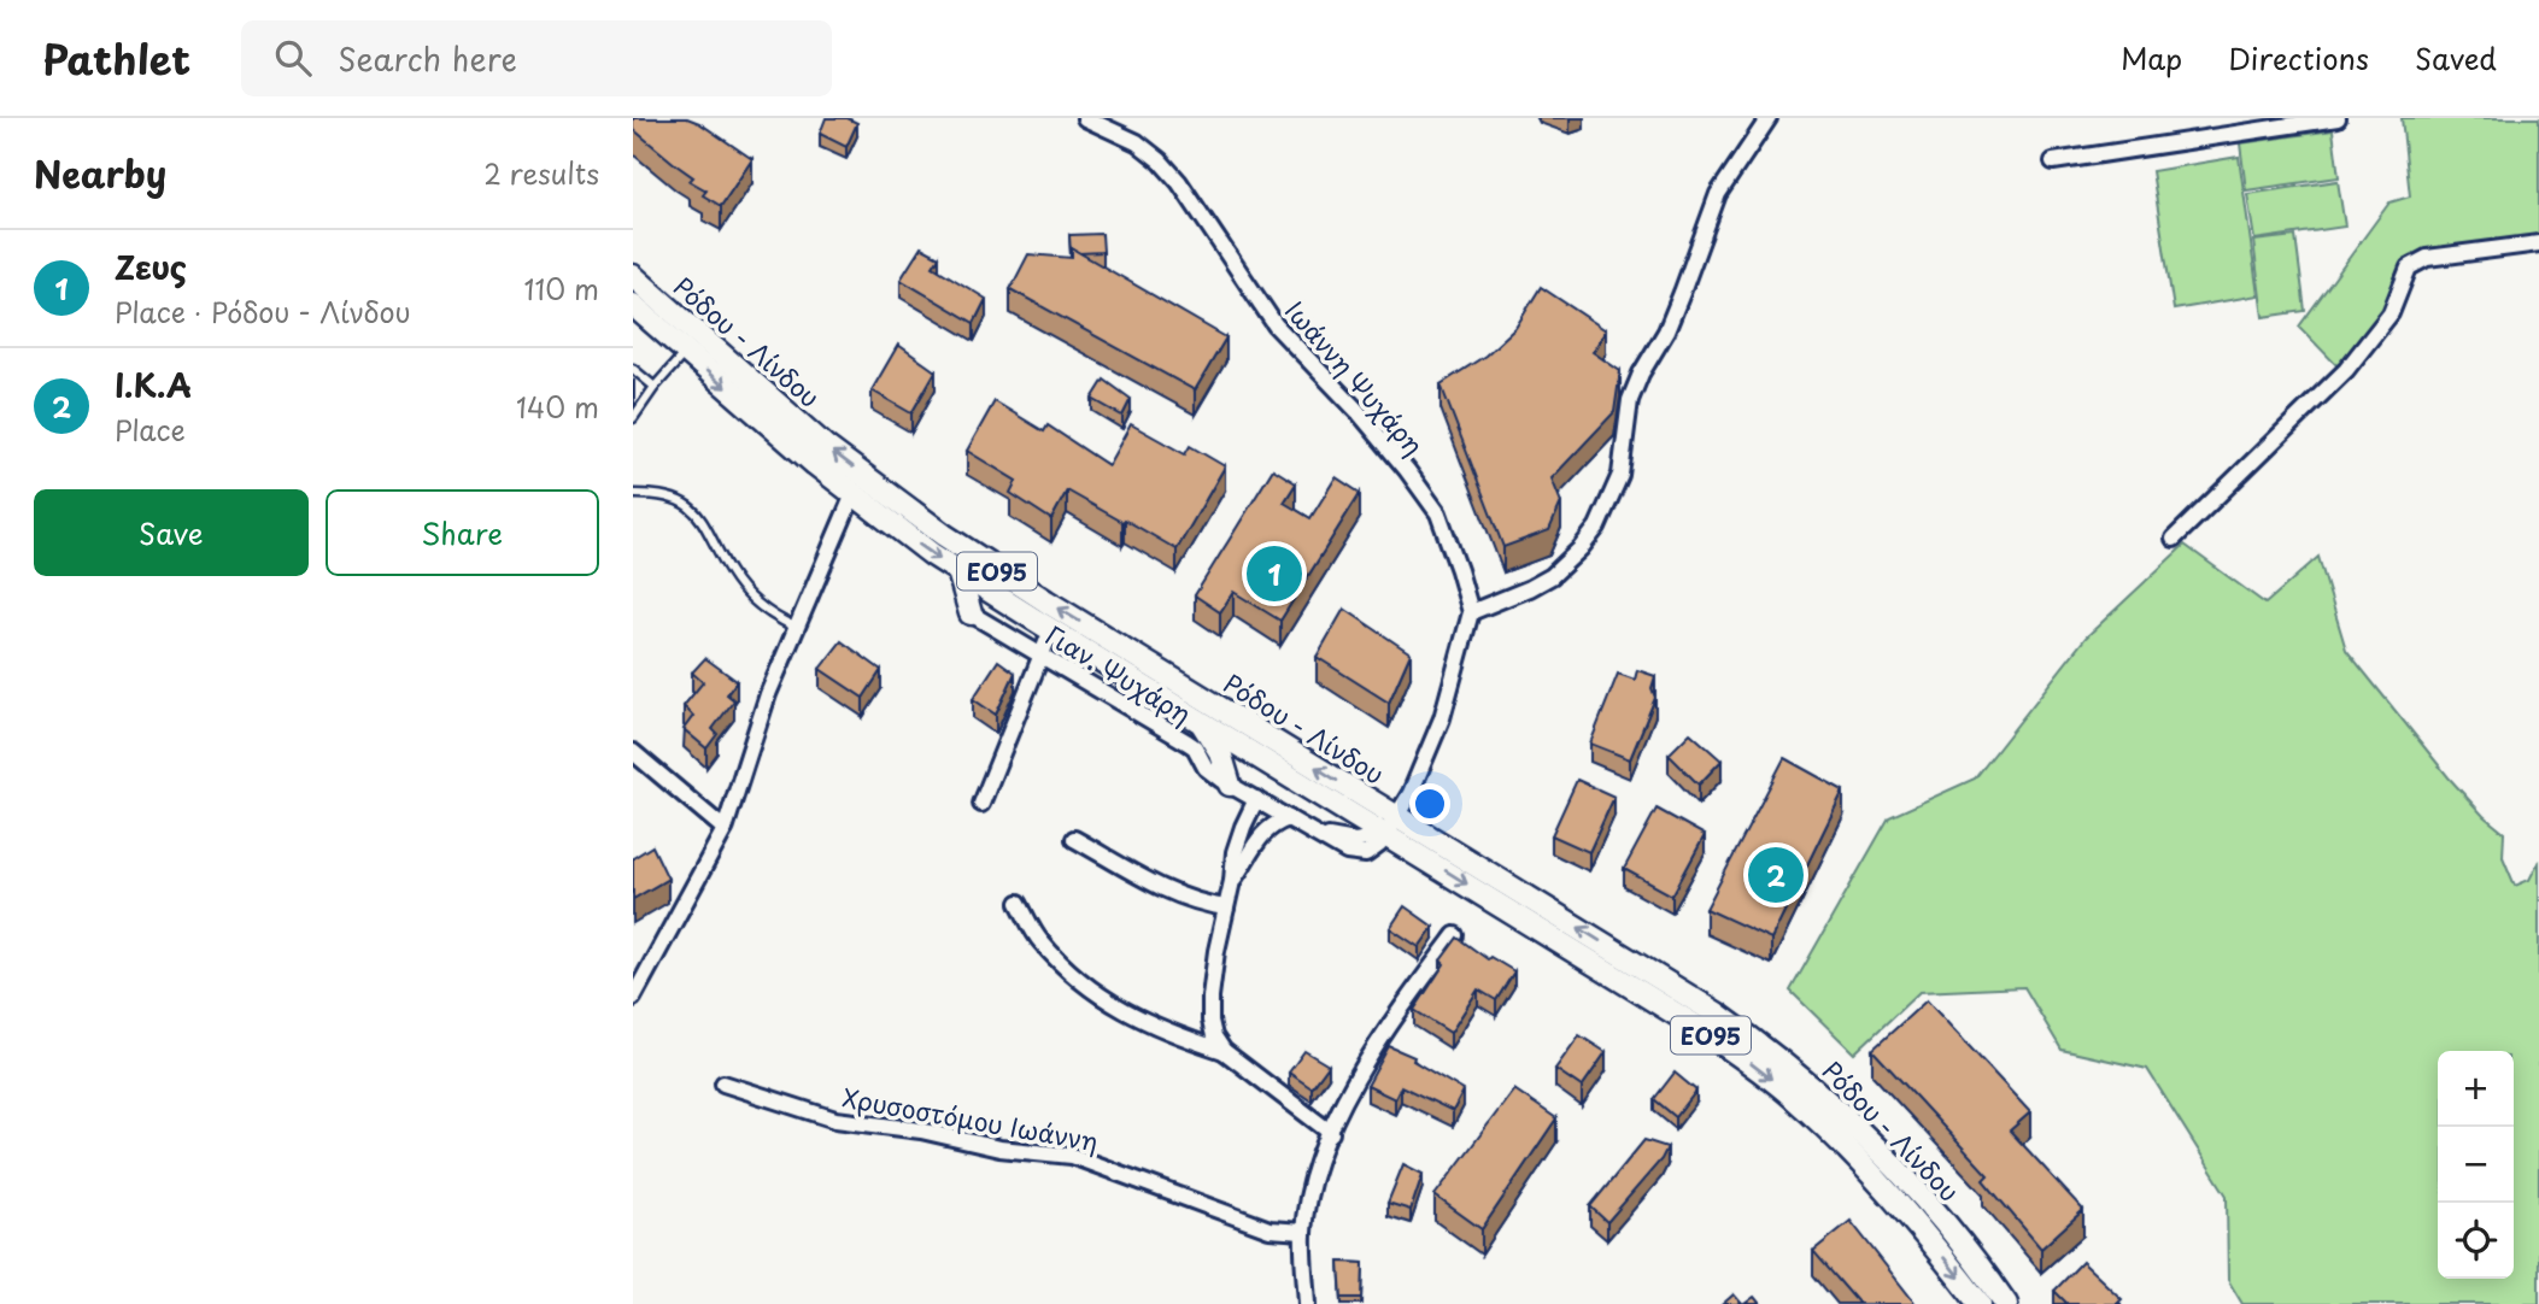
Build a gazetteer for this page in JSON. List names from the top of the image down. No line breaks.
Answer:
{"streets":{"main road":["Ρόδου - Λίνδου","ΕΟ95"],"street":["Ιωάννη Ψυχάρη","Γιαν. Ψυχάρη","Χρυσοστόμου Ιωάννη"]},"crossings":[["Ρόδου - Λίνδου","Γιαν. Ψυχάρη"]],"page":{"header":"Pathlet","search":"Search here","nav":["Map","Directions","Saved"],"heading":["Nearby","2 results"],"list":[{"mark":"1","name":"Ζευς","note":"Place · Ρόδου - Λίνδου","value":"110 m"},{"mark":"2","name":"Ι.Κ.Α","note":"Place","value":"140 m"}],"buttons":["Save","Share"],"pins":["1","2"],"map_buttons":["+","−"]}}
